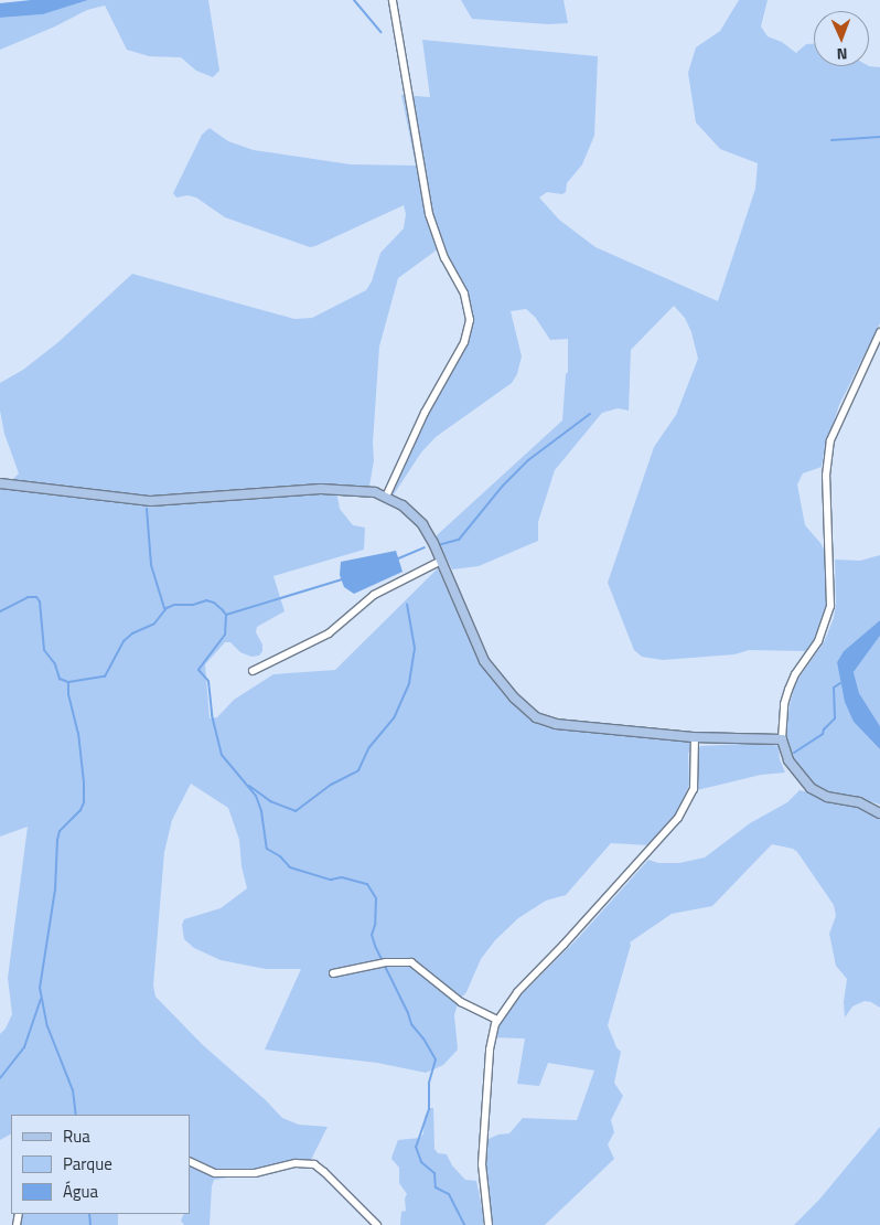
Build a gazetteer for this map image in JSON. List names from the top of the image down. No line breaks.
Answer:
{"legend":["Rua","Parque","Água"],"north":"bottom"}
